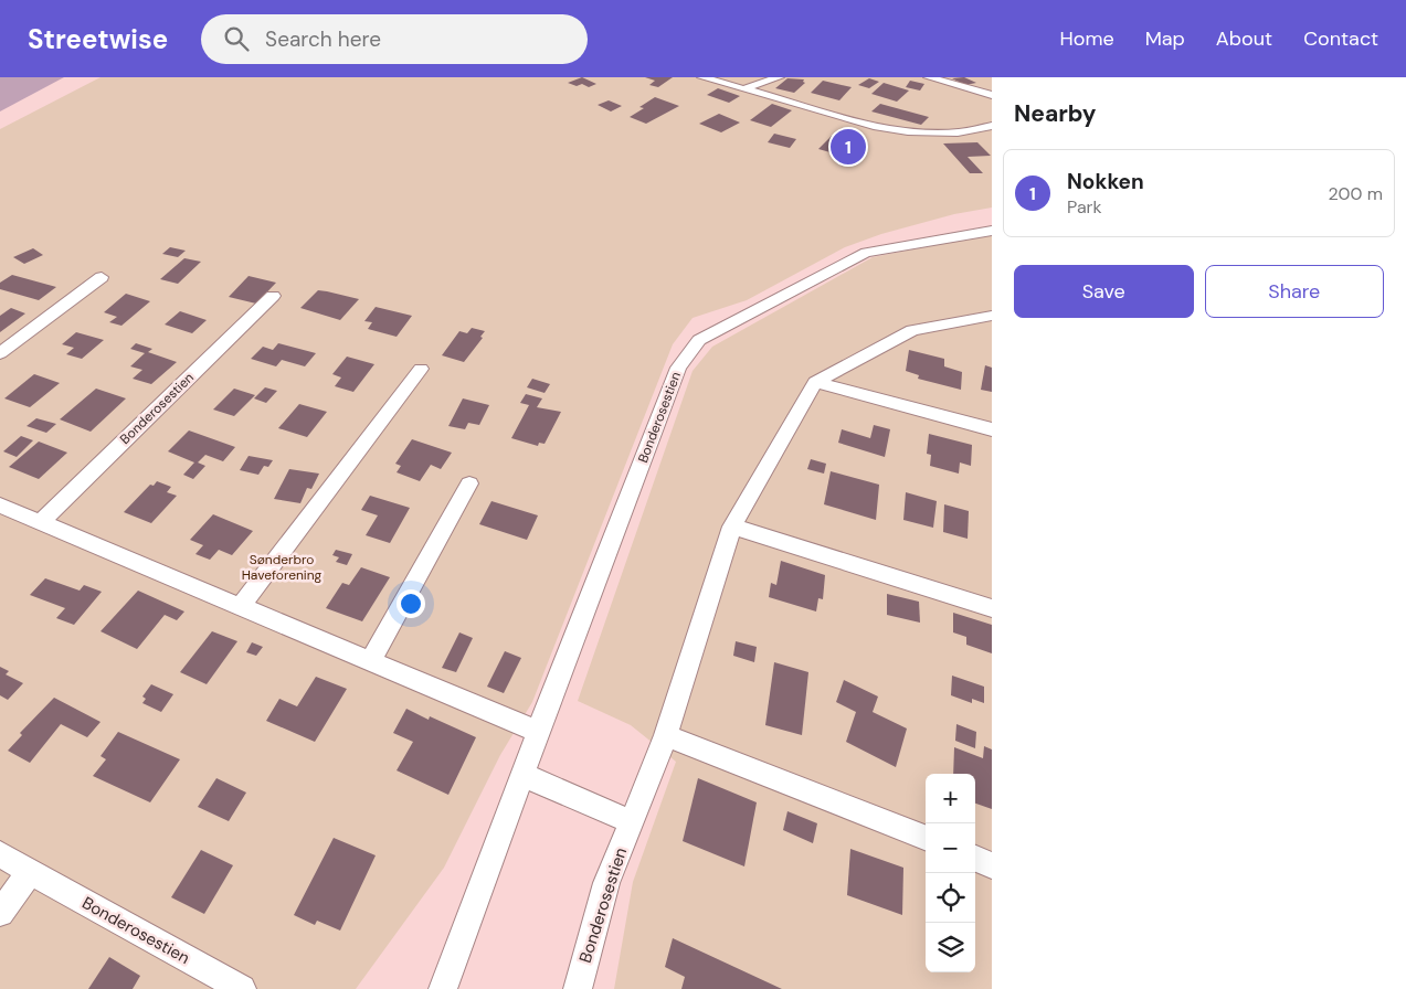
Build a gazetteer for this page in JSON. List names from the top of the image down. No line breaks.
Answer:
{"streets":{"lane":["Bonderosestien"]},"parks":["Sønderbro Haveforening"],"page":{"header":"Streetwise","search":"Search here","nav":["Home","Map","About","Contact"],"heading":"Nearby","pins":"1","list":[{"mark":"1","name":"Nokken","note":"Park","value":"200 m"}],"buttons":["Save","Share"],"map_buttons":["+","−"]}}
